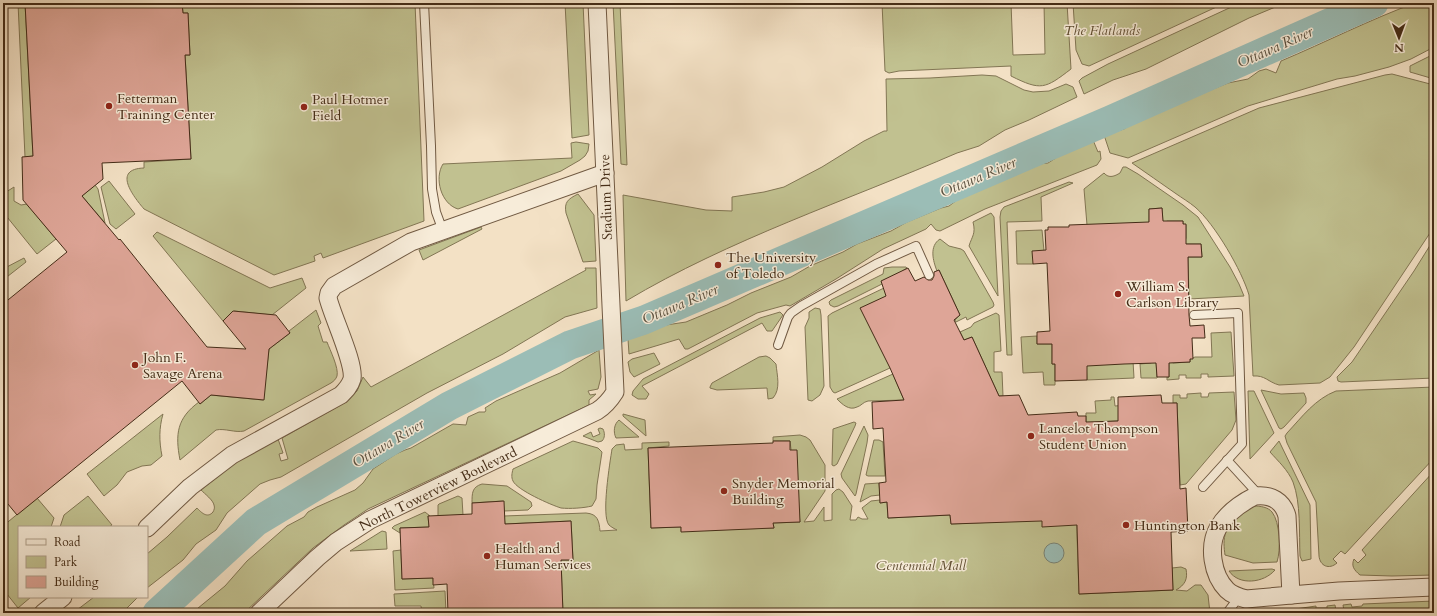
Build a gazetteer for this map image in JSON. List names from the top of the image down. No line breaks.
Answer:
{"streets":{"street":["Stadium Drive","North Towerview Boulevard"]},"crossings":[["Stadium Drive","North Towerview Boulevard"]],"water":["Ottawa River"],"parks":["The Flatlands","Centennial Mall"],"places":["Fetterman Training Center","Paul Hotmer Field","The University of Toledo","William S. Carlson Library","John F. Savage Arena","Lancelot Thompson Student Union","Snyder Memorial Building","Huntington Bank","Health and Human Services"],"legend":["Road","Park","Building"],"north":"bottom"}
